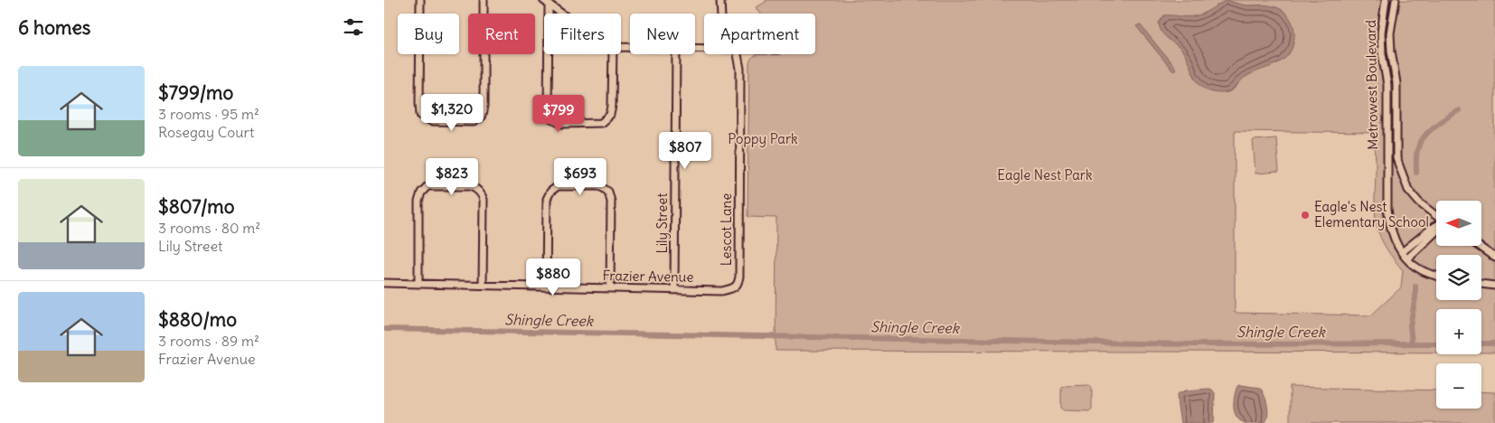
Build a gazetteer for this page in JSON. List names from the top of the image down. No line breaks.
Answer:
{"streets":{"street":["Metrowest Boulevard","Lily Street","Lescot Lane","Frazier Avenue"]},"crossings":[["Lily Street","Frazier Avenue"],["Lescot Lane","Frazier Avenue"]],"water":["Shingle Creek"],"parks":["Poppy Park","Eagle Nest Park"],"places":["Eagle's Nest Elementary School"],"north":"left","page":{"heading":"6 homes","chip":["Buy","Rent","Filters","New","Apartment"],"list":[{"name":"$799/mo","note":"3 rooms · 95 m² · Rosegay Court"},{"name":"$807/mo","note":"3 rooms · 80 m² · Lily Street"},{"name":"$880/mo","note":"3 rooms · 89 m² · Frazier Avenue"}],"price":["$1,320","$799","$807","$823","$693","$880"],"map_buttons":["+","−"]}}
